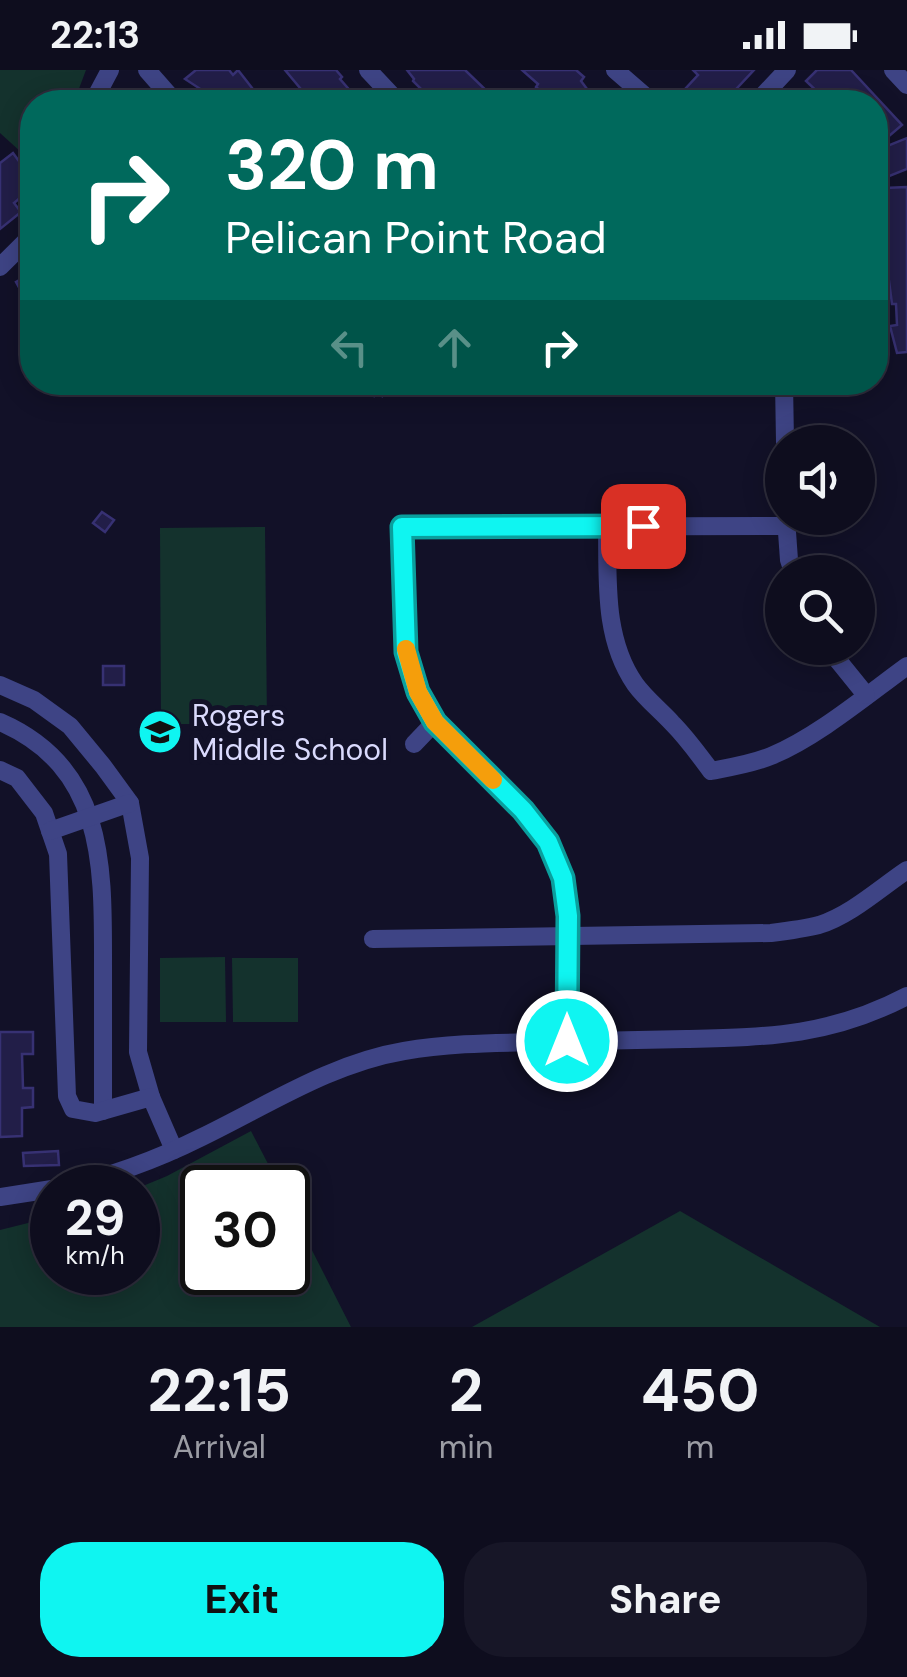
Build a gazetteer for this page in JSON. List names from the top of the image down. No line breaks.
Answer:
{"places":{"school or university":["Rogers Middle School"]},"page":{"status":"22:13","turn":["320 m","Pelican Point Road"],"speed":"29 km/h","limit":"30","eta":["22:15","Arrival","2","min","450","m"],"buttons":["Exit","Share"]}}
